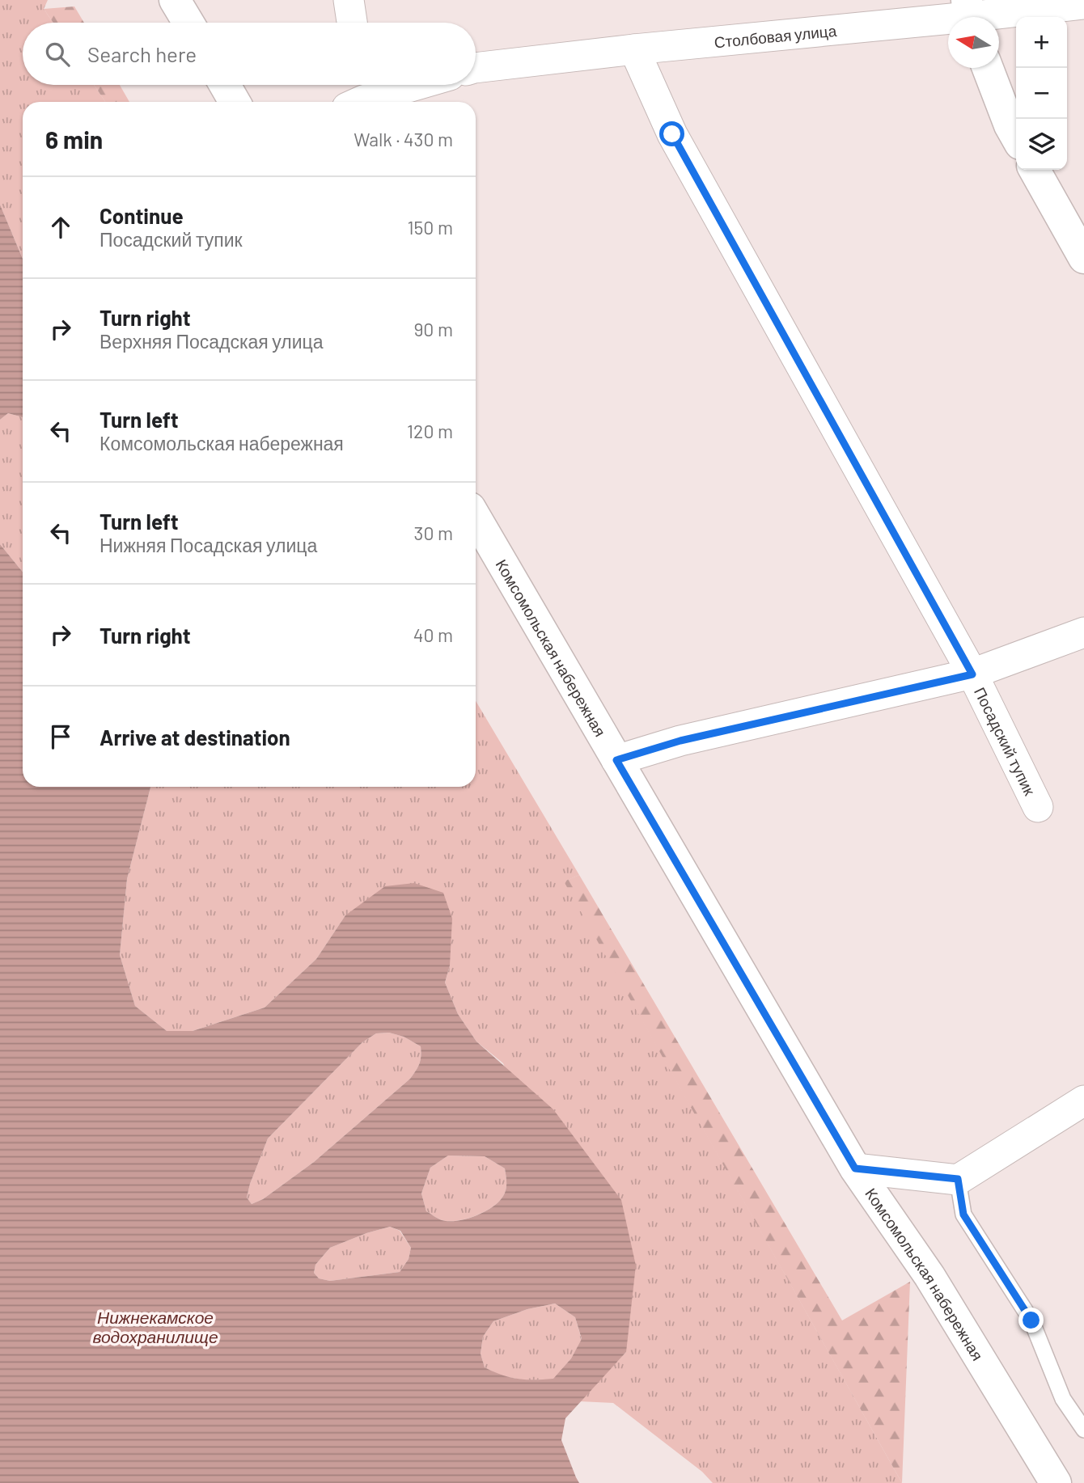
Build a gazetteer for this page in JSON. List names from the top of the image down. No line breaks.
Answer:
{"streets":{"street":["Столбовая улица","Комсомольская набережная","Посадский тупик"]},"crossings":[["Столбовая улица","Посадский тупик"]],"water":["Нижнекамское водохранилище"],"north":"left","page":{"map_buttons":["+","−"],"search":"Search here","heading":["6 min","Walk · 430 m"],"list":[["Continue","Посадский тупик","150 m"],["Turn right","Верхняя Посадская улица","90 m"],["Turn left","Комсомольская набережная","120 m"],["Turn left","Нижняя Посадская улица","30 m"],["Turn right","40 m"],"Arrive at destination"]}}
